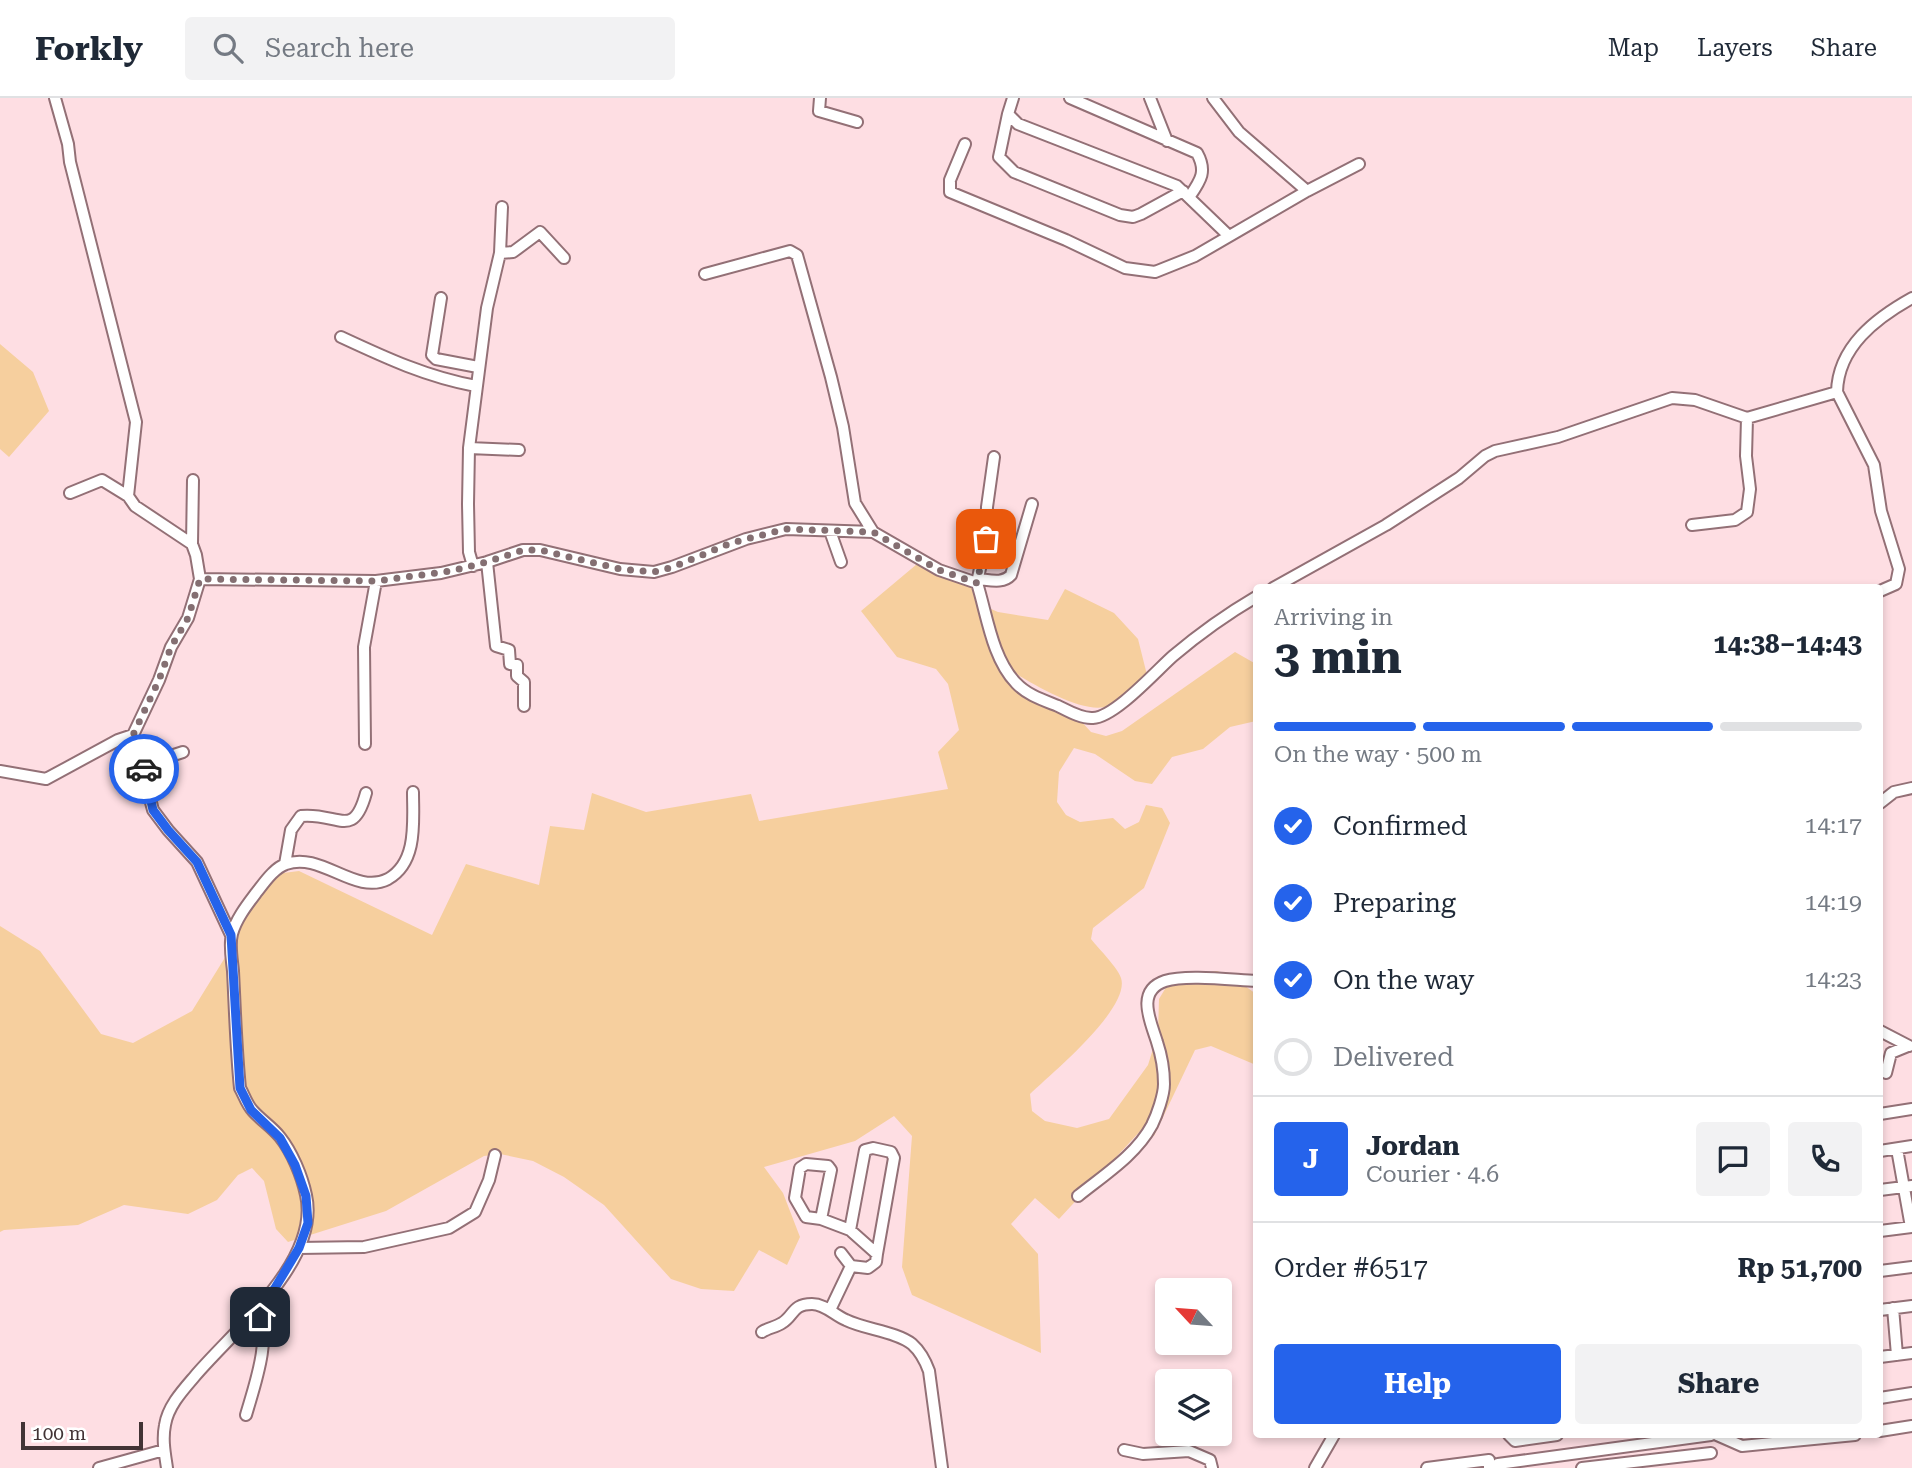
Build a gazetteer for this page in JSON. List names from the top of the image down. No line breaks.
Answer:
{"scale_bar":"100 m","north":"top left","page":{"header":"Forkly","search":"Search here","nav":["Map","Layers","Share"],"heading":["3 min","Arriving in","14:38–14:43"],"panel":["Jordan","Courier · 4.6","Order #6517","Rp 51,700"],"bar":"On the way · 500 m","list":[["Confirmed","14:17"],["Preparing","14:19"],["On the way","14:23"],"Delivered"],"round":"J","buttons":["Help","Share"],"scale":"100 m"}}
